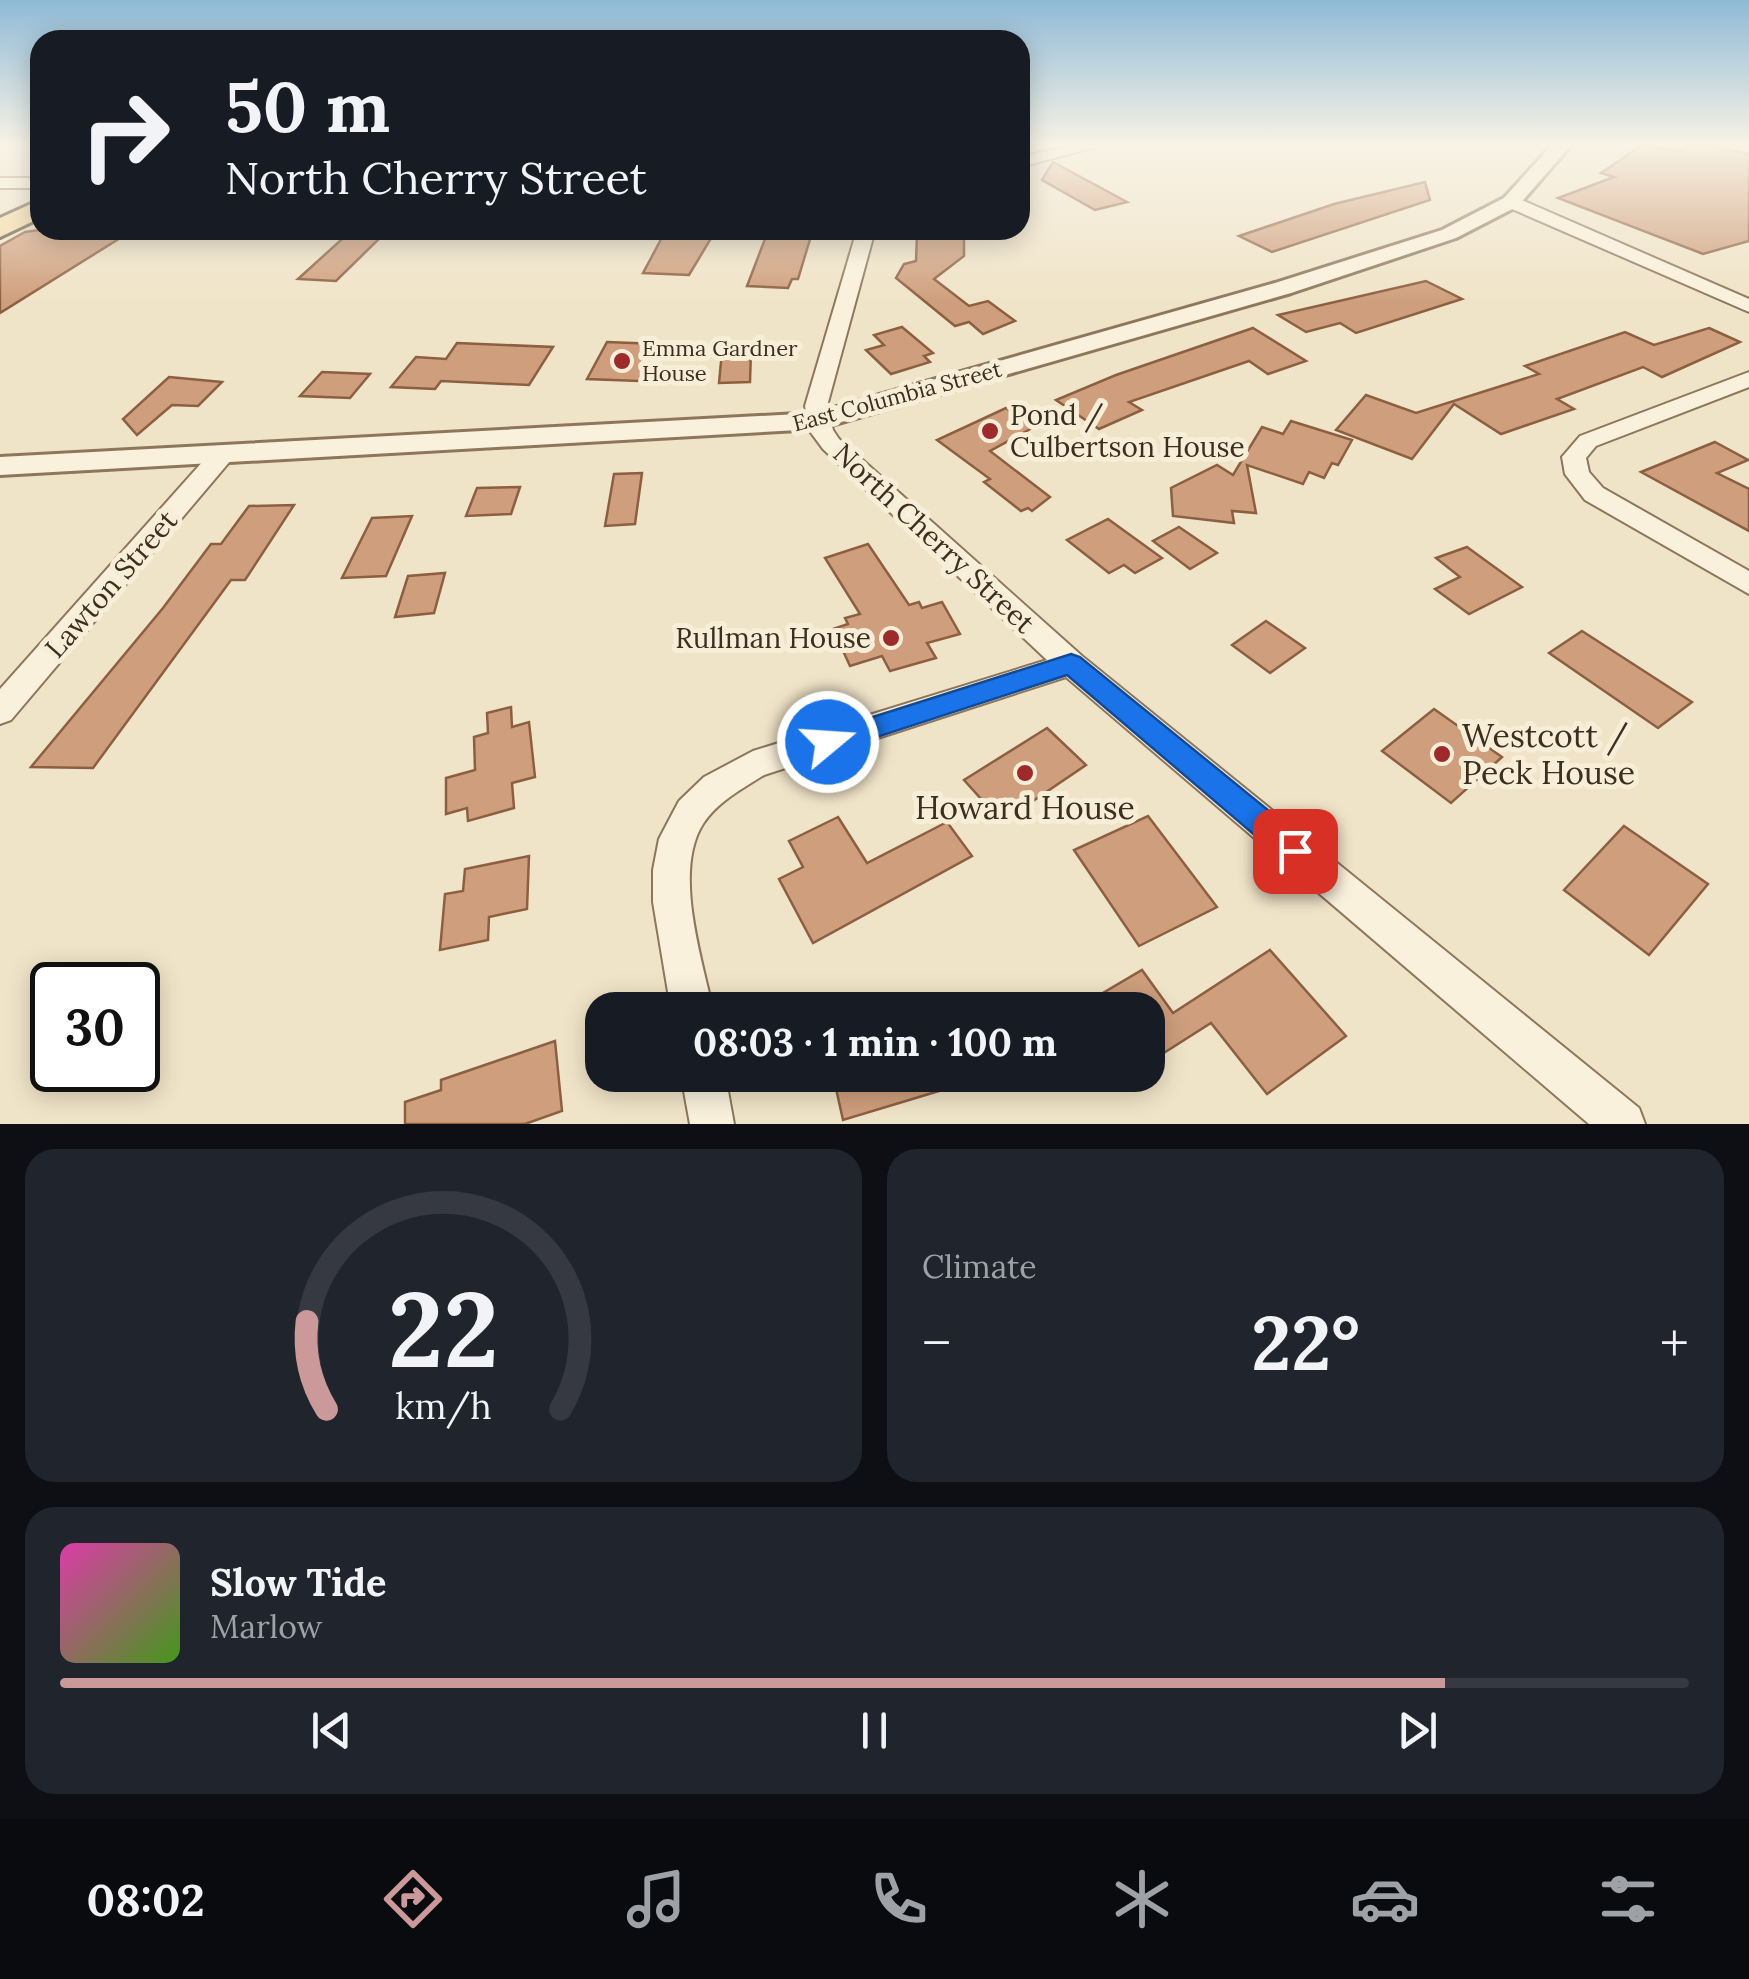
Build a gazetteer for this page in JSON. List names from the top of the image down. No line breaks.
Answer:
{"streets":{"street":["East Columbia Street","North Cherry Street","Lawton Street"]},"crossings":[["East Columbia Street","North Cherry Street"],["East Columbia Street","Lawton Street"]],"places":["Emma Gardner House","Pond / Culbertson House","Rullman House","Westcott / Peck House","Howard House"],"page":{"turn":["50 m","North Cherry Street"],"limit":"30","trip":"08:03 · 1 min · 100 m","tile":"Climate","heat":["−","22°","+"],"song":["Slow Tide","Marlow"],"tabs":"08:02","gauge":["22","km/h"]}}
